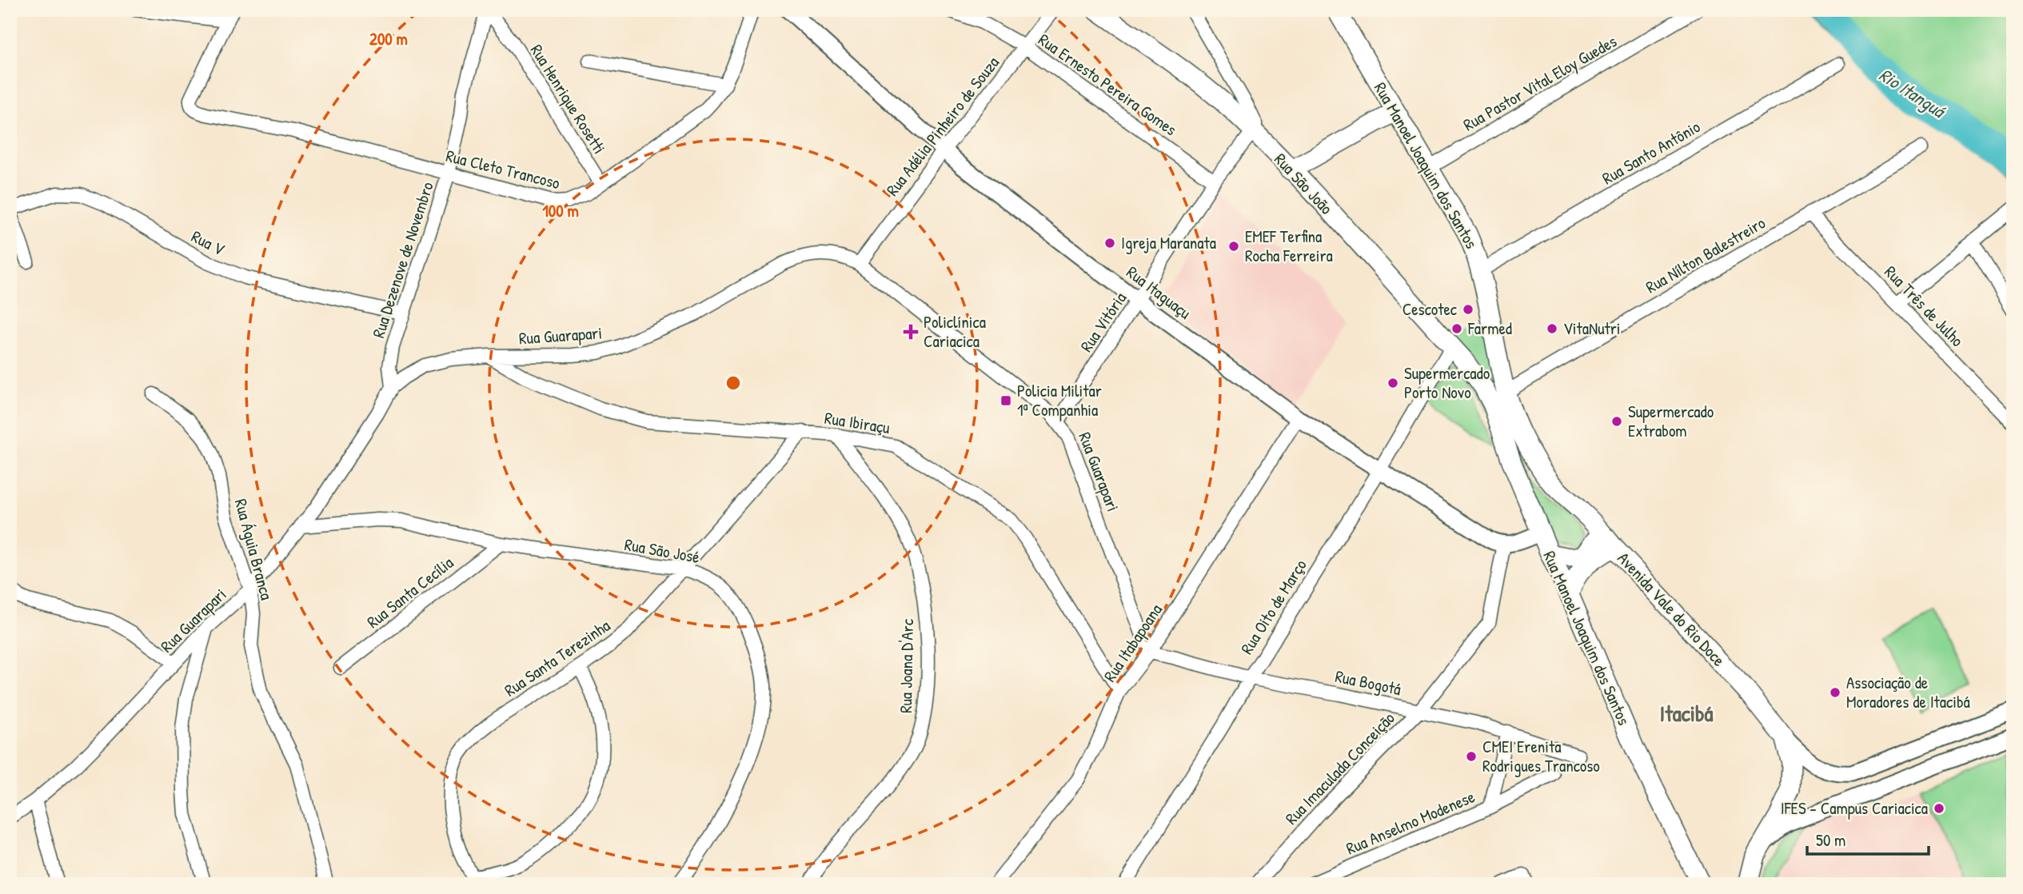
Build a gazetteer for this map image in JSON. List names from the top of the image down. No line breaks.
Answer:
{"streets":{"main road":["Rua Manoel Joaquim dos Santos","Rua São João","Avenida Vale do Rio Doce"],"street":["Rua Pastor Vital Eloy Guedes","Rua Ernesto Pereira Gomes","Rua Henrique Rosetti","Rua Adélia Pinheiro de Souza","Rua Santo Antônio","Rua Cleto Trancoso","Rua V","Rua Nílton Balestreiro","Rua Dezenove de Novembro","Rua Itaguaçu","Rua Três de Julho","Rua Vitória","Rua Guarapari","Rua Ibiraçu","Rua Águia Branca","Rua São José","Rua Santa Cecília","Rua Oito de Março","Rua Itabapoana","Rua Santa Terezinha","Rua Joana D'Arc","Rua Bogotá","Rua Imaculada Conceição","Rua Anselmo Modenese"]},"crossings":[["Rua Pastor Vital Eloy Guedes","Rua Manoel Joaquim dos Santos"],["Rua Ernesto Pereira Gomes","Rua Adélia Pinheiro de Souza"],["Rua Ernesto Pereira Gomes","Rua Vitória"],["Rua Henrique Rosetti","Rua Cleto Trancoso"],["Rua Henrique Rosetti","Rua Dezenove de Novembro"],["Rua Adélia Pinheiro de Souza","Rua Itaguaçu"],["Rua Adélia Pinheiro de Souza","Rua Guarapari"],["Rua Santo Antônio","Rua Manoel Joaquim dos Santos"],["Rua Manoel Joaquim dos Santos","Rua São João"],["Rua Manoel Joaquim dos Santos","Rua Nílton Balestreiro"],["Rua Manoel Joaquim dos Santos","Avenida Vale do Rio Doce"],["Rua Cleto Trancoso","Rua Dezenove de Novembro"],["Rua São João","Rua Vitória"],["Rua São João","Rua Oito de Março"],["Rua V","Rua Dezenove de Novembro"],["Rua Nílton Balestreiro","Rua Três de Julho"],["Rua Dezenove de Novembro","Rua Guarapari"],["Rua Itaguaçu","Rua Vitória"],["Rua Itaguaçu","Rua Oito de Março"],["Rua Itaguaçu","Rua Itabapoana"],["Rua Itaguaçu","Rua Imaculada Conceição"],["Rua Vitória","Rua Guarapari"],["Rua Guarapari","Rua Ibiraçu"],["Rua Guarapari","Rua Águia Branca"],["Rua Guarapari","Rua São José"],["Rua Guarapari","Rua Itabapoana"],["Rua Guarapari","Rua Bogotá"],["Rua Ibiraçu","Rua Itabapoana"],["Rua Ibiraçu","Rua Santa Terezinha"],["Rua Ibiraçu","Rua Joana D'Arc"],["Rua São José","Rua Santa Cecília"],["Rua São José","Rua Santa Terezinha"],["Rua Oito de Março","Rua Bogotá"],["Rua Itabapoana","Rua Bogotá"],["Rua Bogotá","Rua Imaculada Conceição"]],"districts":["Itacibá"],"water":["Rio Itanguá"],"places":{"other":["Igreja Maranata","EMEF Terfina Rocha Ferreira","Cescotec","Farmed","VitaNutri","Supermercado Porto Novo","Supermercado Extrabom","Associação de Moradores de Itacibá","CMEI Erenita Rodrigues Trancoso","IFES - Campus Cariacica"],"health":["Policlínica Cariacica"],"transit":["Policia Militar 1ª Companhia"]},"scale_bar":"50 m","rings":["200 m","100 m"]}
